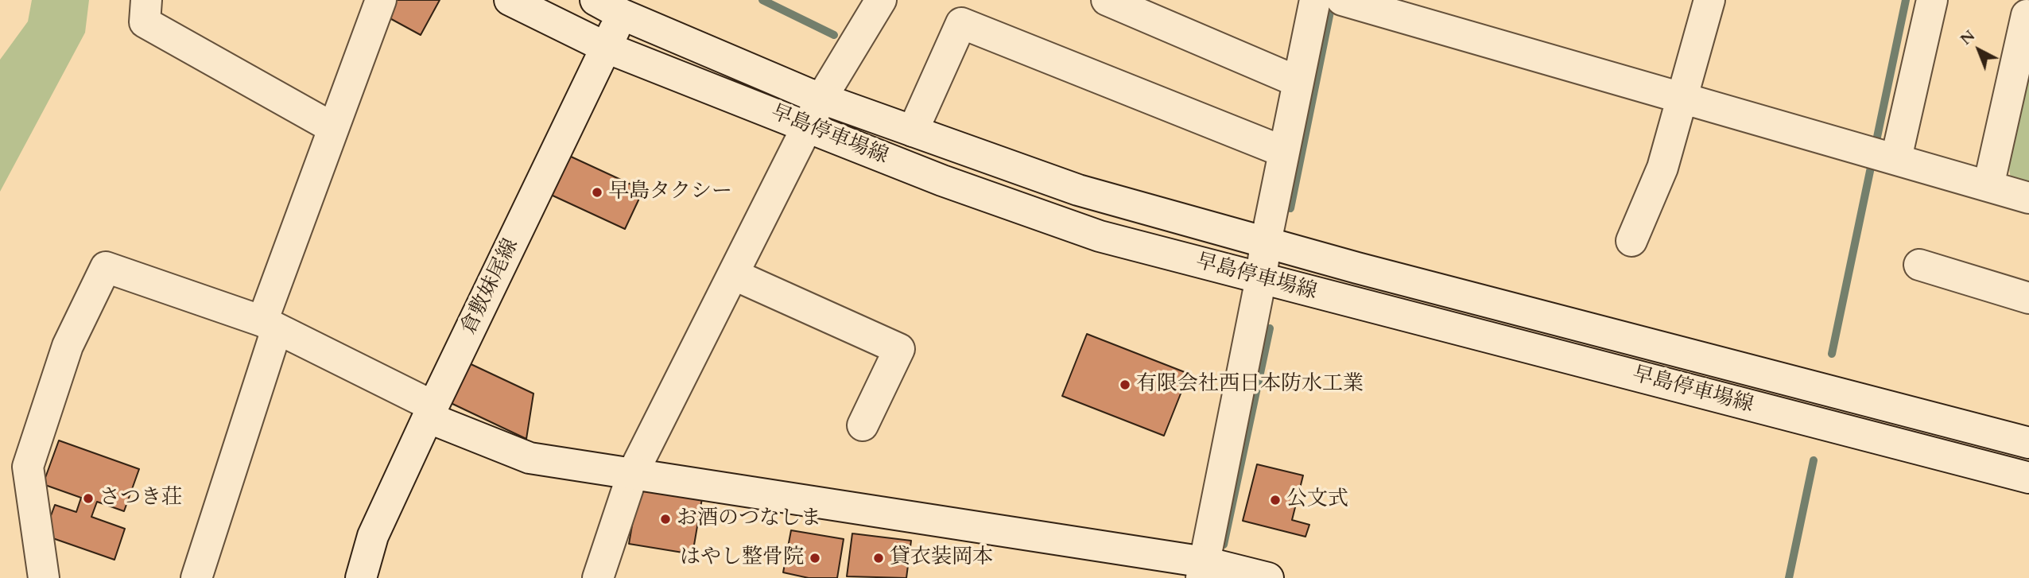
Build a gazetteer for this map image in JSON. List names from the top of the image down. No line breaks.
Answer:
{"streets":{"street":["早島停車場線","倉敷妹尾線"]},"crossings":[["早島停車場線","倉敷妹尾線"]],"places":["早島タクシー","有限会社西日本防水工業","さつき荘","公文式","お酒のつなしま","はやし整骨院","貸衣装岡本"],"north":"top left"}
